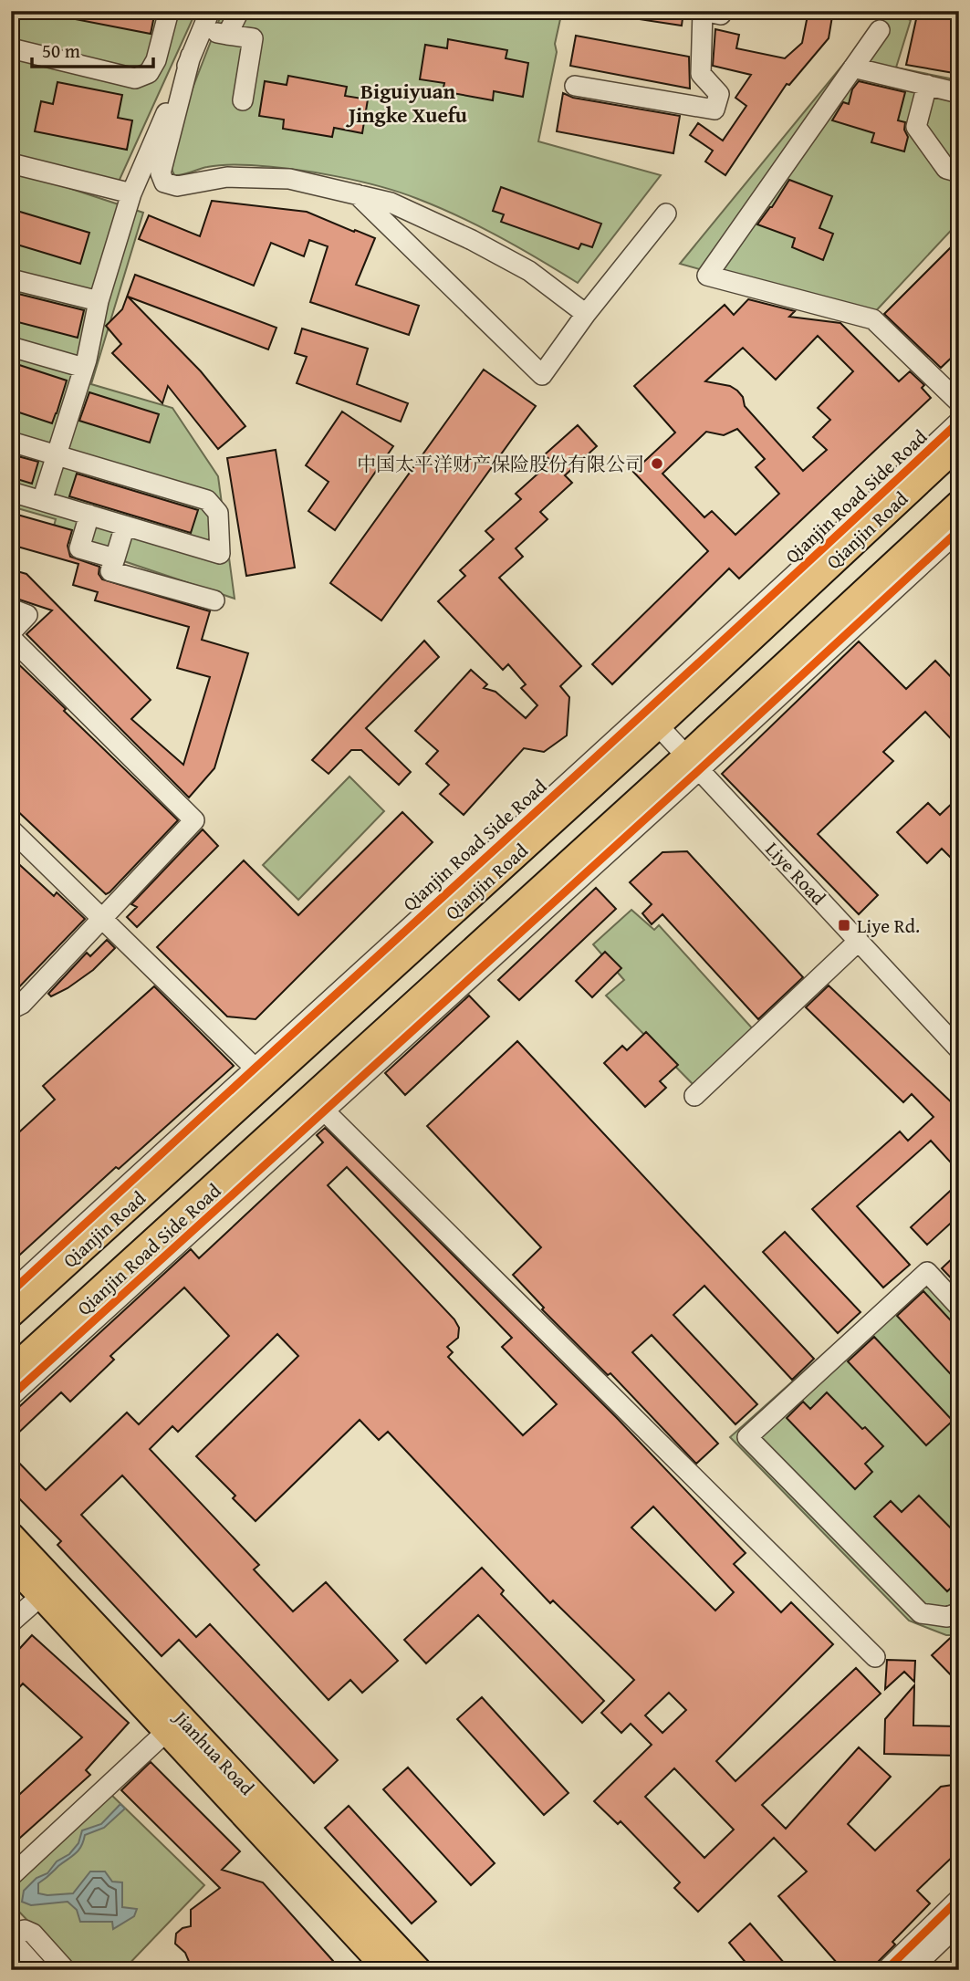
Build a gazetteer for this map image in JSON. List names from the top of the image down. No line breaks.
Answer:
{"streets":{"main road":["Qianjin Road","Jianhua Road"],"street":["Qianjin Road Side Road","Liye Road"]},"crossings":[["Qianjin Road Side Road","Qianjin Road"],["Qianjin Road","Liye Road"]],"districts":["Biguiyuan Jingke Xuefu"],"places":{"other":["中国太平洋财产保险股份有限公司"],"transit":["Liye Rd."]},"scale_bar":"50 m"}
